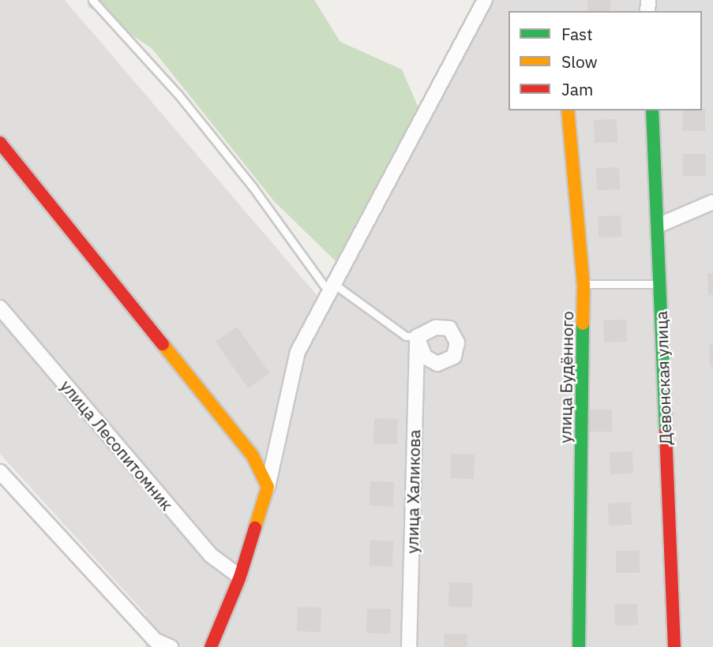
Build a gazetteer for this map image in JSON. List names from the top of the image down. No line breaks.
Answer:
{"streets":{"street":["улица Будённого","Девонская улица","улица Лесопитомник","улица Халикова"]},"legend":["Fast","Slow","Jam"]}
